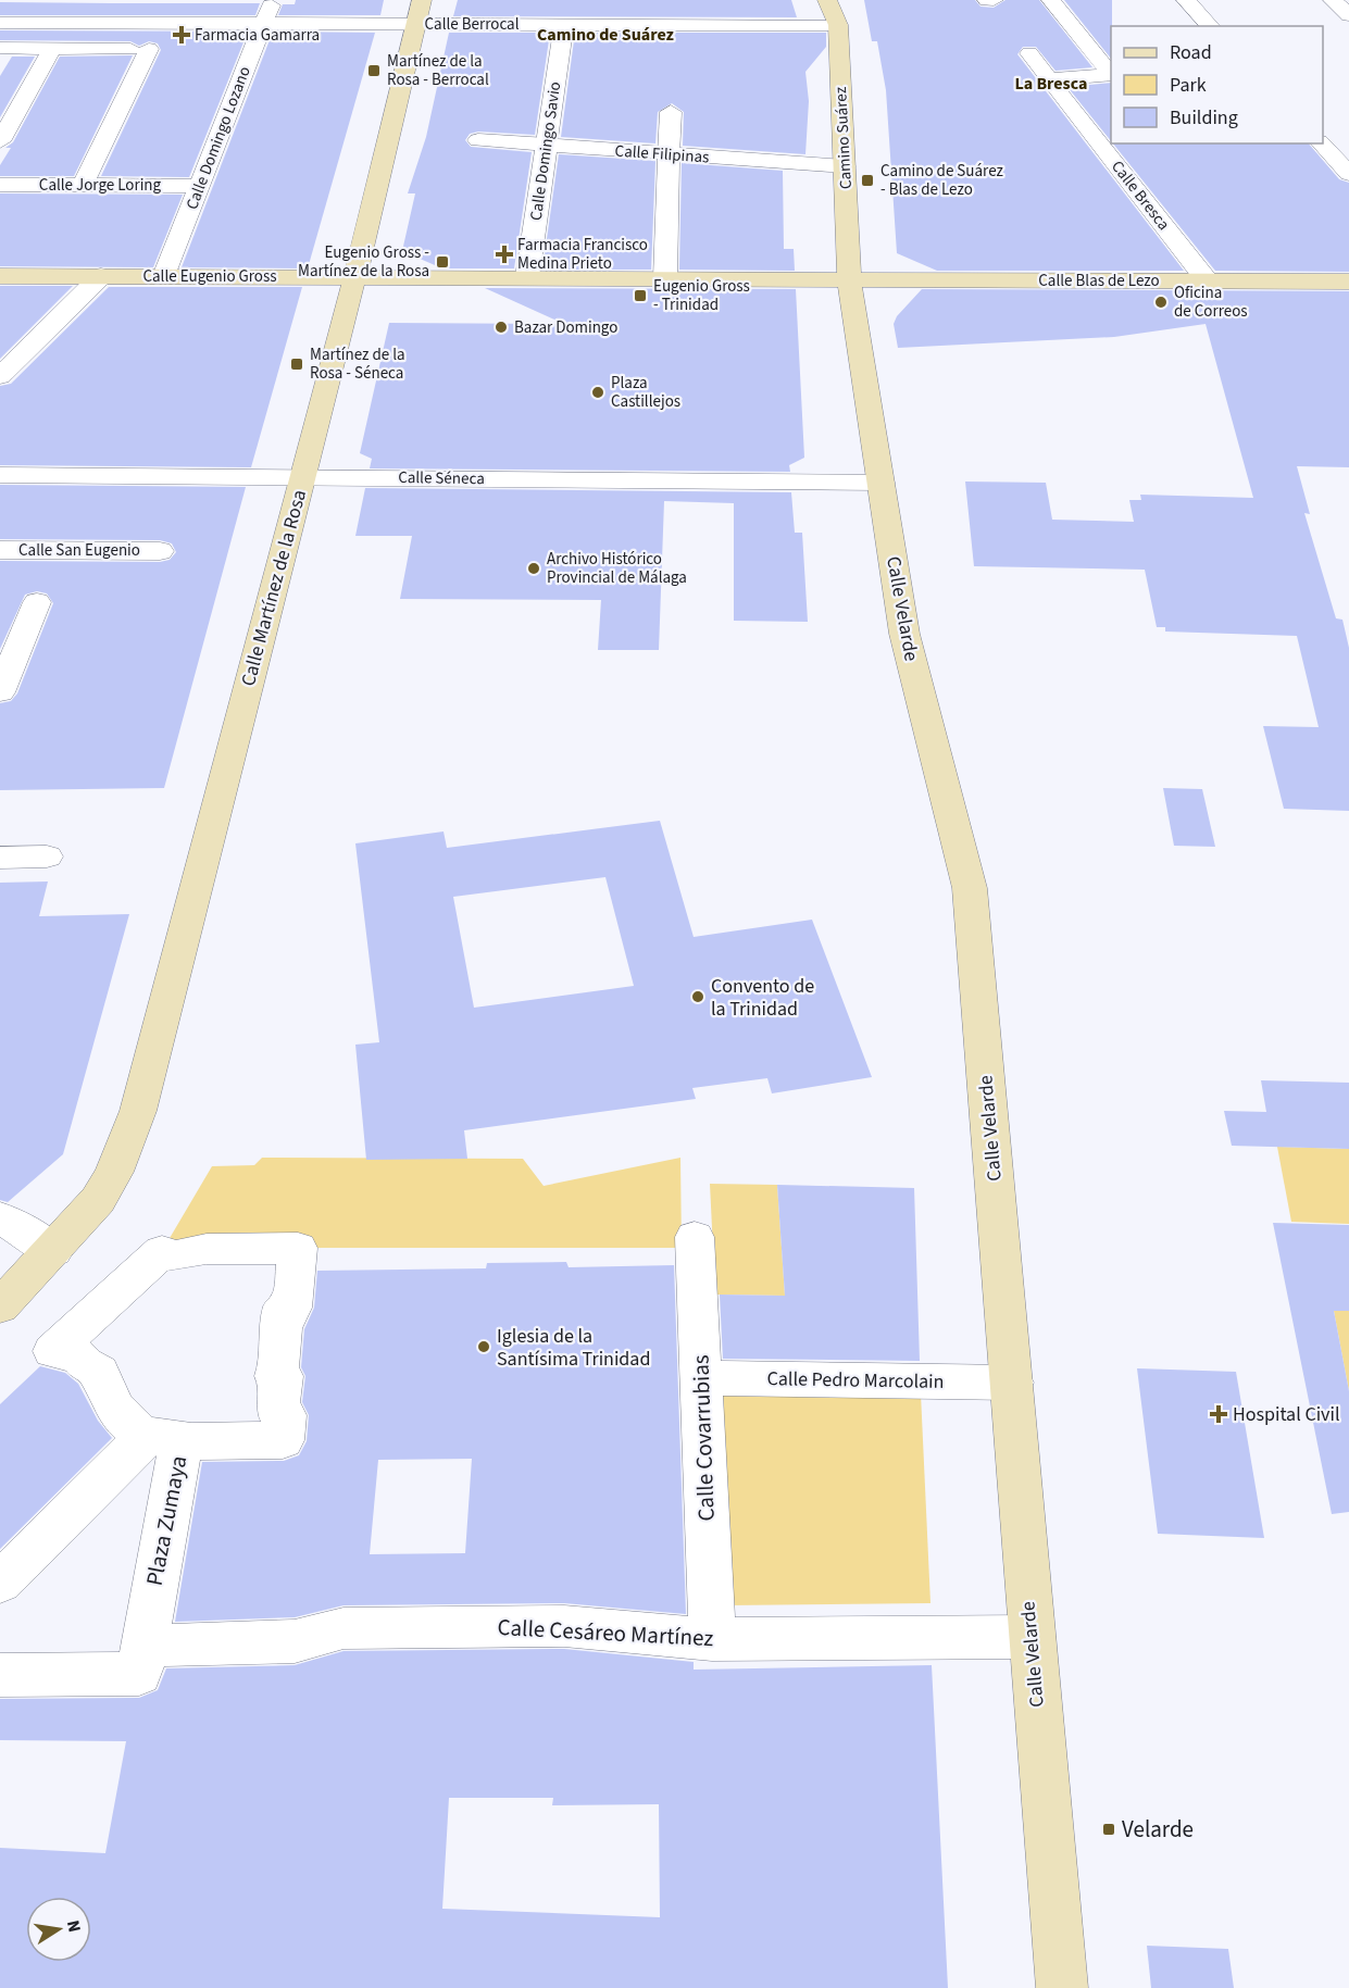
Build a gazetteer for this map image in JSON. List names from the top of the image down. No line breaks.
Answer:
{"streets":{"main road":["Camino Suárez","Calle Eugenio Gross","Calle Blas de Lezo","Calle Martínez de la Rosa","Calle Velarde"],"street":["Calle Berrocal","Calle Domingo Lozano","Calle Domingo Savio","Calle Filipinas","Calle Jorge Loring","Calle Bresca","Calle Séneca","Calle San Eugenio","Calle Pedro Marcolain","Calle Covarrubias","Plaza Zumaya","Calle Cesáreo Martínez"]},"crossings":[["Calle Berrocal","Calle Domingo Lozano"],["Calle Berrocal","Camino Suárez"],["Calle Berrocal","Calle Domingo Savio"],["Calle Berrocal","Calle Martínez de la Rosa"],["Calle Domingo Lozano","Calle Jorge Loring"],["Calle Domingo Lozano","Calle Eugenio Gross"],["Camino Suárez","Calle Filipinas"],["Camino Suárez","Calle Eugenio Gross"],["Camino Suárez","Calle Blas de Lezo"],["Camino Suárez","Calle Velarde"],["Calle Domingo Savio","Calle Filipinas"],["Calle Domingo Savio","Calle Eugenio Gross"],["Calle Bresca","Calle Blas de Lezo"],["Calle Eugenio Gross","Calle Blas de Lezo"],["Calle Eugenio Gross","Calle Martínez de la Rosa"],["Calle Eugenio Gross","Calle Velarde"],["Calle Blas de Lezo","Calle Velarde"],["Calle Séneca","Calle Martínez de la Rosa"],["Calle Séneca","Calle Velarde"],["Calle Velarde","Calle Pedro Marcolain"],["Calle Velarde","Calle Cesáreo Martínez"],["Calle Pedro Marcolain","Calle Covarrubias"],["Calle Covarrubias","Calle Cesáreo Martínez"],["Plaza Zumaya","Calle Cesáreo Martínez"]],"districts":["Camino de Suárez","La Bresca"],"places":{"health":["Farmacia Gamarra","Farmacia Francisco Medina Prieto","Hospital Civil"],"transit":["Martínez de la Rosa - Berrocal","Camino de Suárez - Blas de Lezo","Eugenio Gross - Martínez de la Rosa","Eugenio Gross - Trinidad","Martínez de la Rosa - Séneca","Velarde"],"other":["Oficina de Correos","Bazar Domingo","Plaza Castillejos","Archivo Histórico Provincial de Málaga","Convento de la Trinidad","Iglesia de la Santísima Trinidad"]},"legend":["Road","Park","Building"],"north":"right"}
